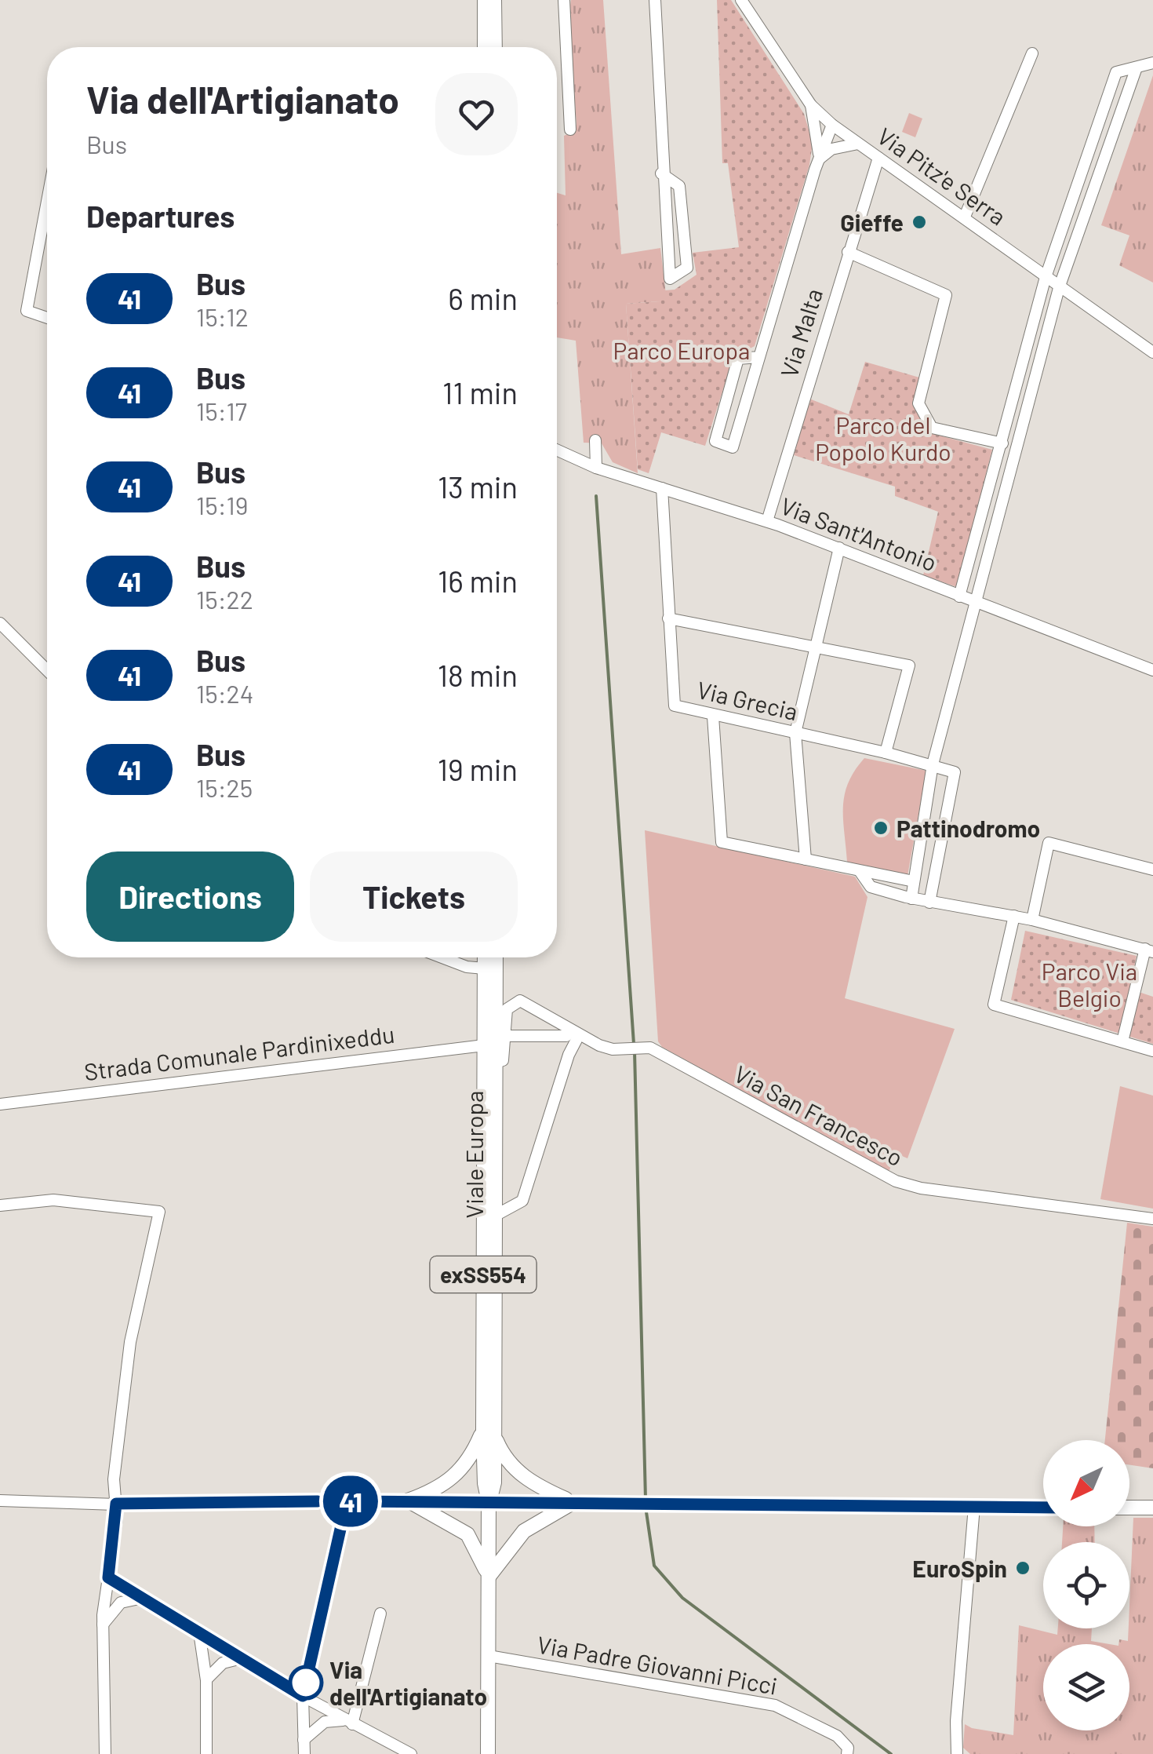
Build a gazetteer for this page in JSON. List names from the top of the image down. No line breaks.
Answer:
{"streets":{"main road":["Viale Europa","exSS554"],"street":["Via Pitz'e Serra","Via Malta","Via Sant'Antonio","Via Grecia","Strada Comunale Pardinixeddu","Via San Francesco","Via Padre Giovanni Picci"]},"crossings":[["Via Pitz'e Serra","Via Malta"],["Via Malta","Via Sant'Antonio"],["Via Sant'Antonio","Via Grecia"],["Strada Comunale Pardinixeddu","Viale Europa"],["Via San Francesco","Viale Europa"],["Viale Europa","Via Padre Giovanni Picci"]],"parks":["Parco Europa","Parco del Popolo Kurdo","Parco Via Belgio"],"places":["Gieffe","Pattinodromo","EuroSpin","Via dell'Artigianato"],"lines":["bus line 41"],"north":"bottom left","page":{"on_map":"41","heading":[["Via dell'Artigianato","Bus"],"Departures"],"list":[{"mark":"41","name":"Bus","note":"15:12","value":"6 min"},{"mark":"41","name":"Bus","note":"15:17","value":"11 min"},{"mark":"41","name":"Bus","note":"15:19","value":"13 min"},{"mark":"41","name":"Bus","note":"15:22","value":"16 min"},{"mark":"41","name":"Bus","note":"15:24","value":"18 min"},{"mark":"41","name":"Bus","note":"15:25","value":"19 min"}],"buttons":["Directions","Tickets"]}}
